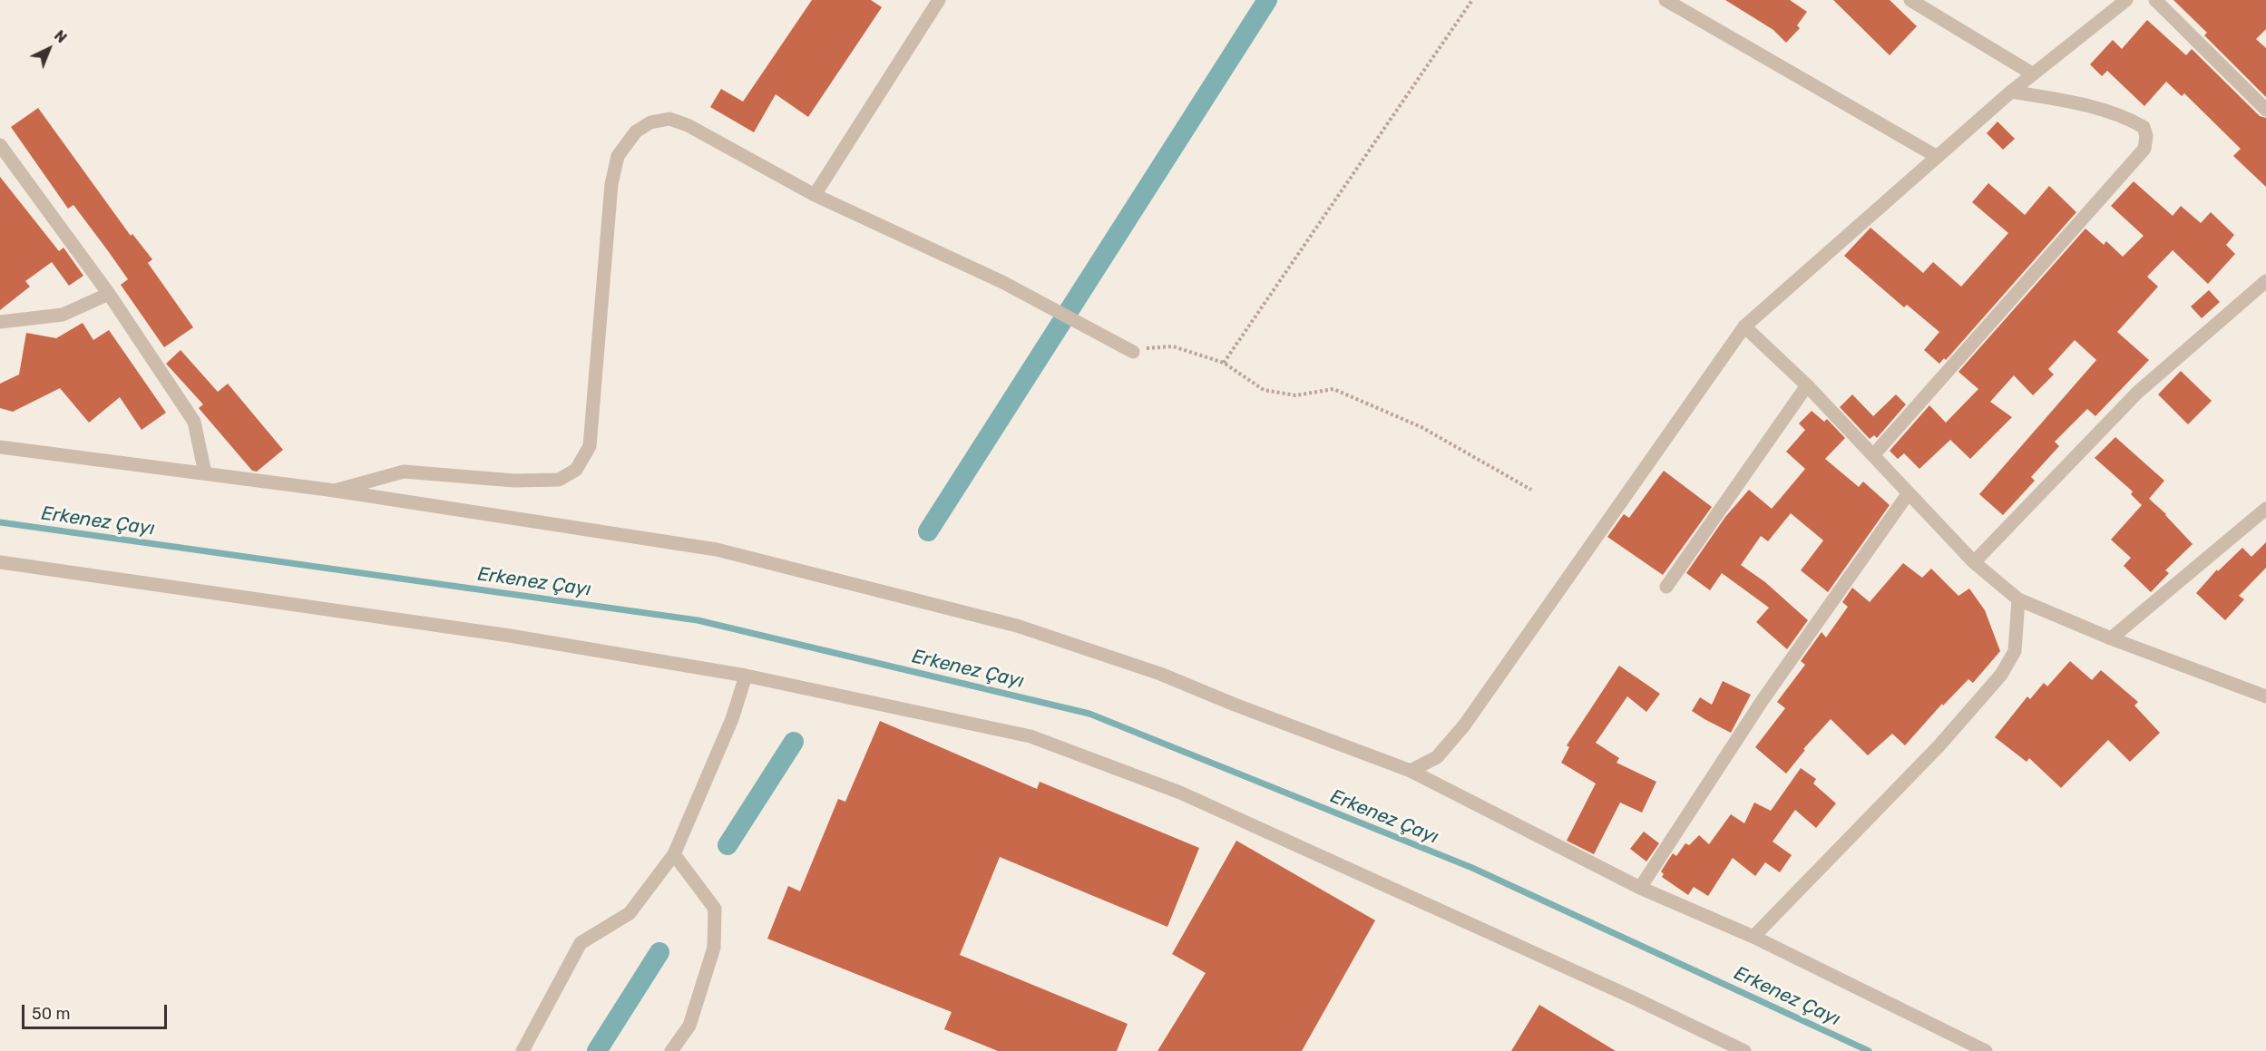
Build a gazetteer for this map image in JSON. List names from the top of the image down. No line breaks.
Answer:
{"water":["Erkenez Çayı"],"scale_bar":"50 m","north":"top right"}
